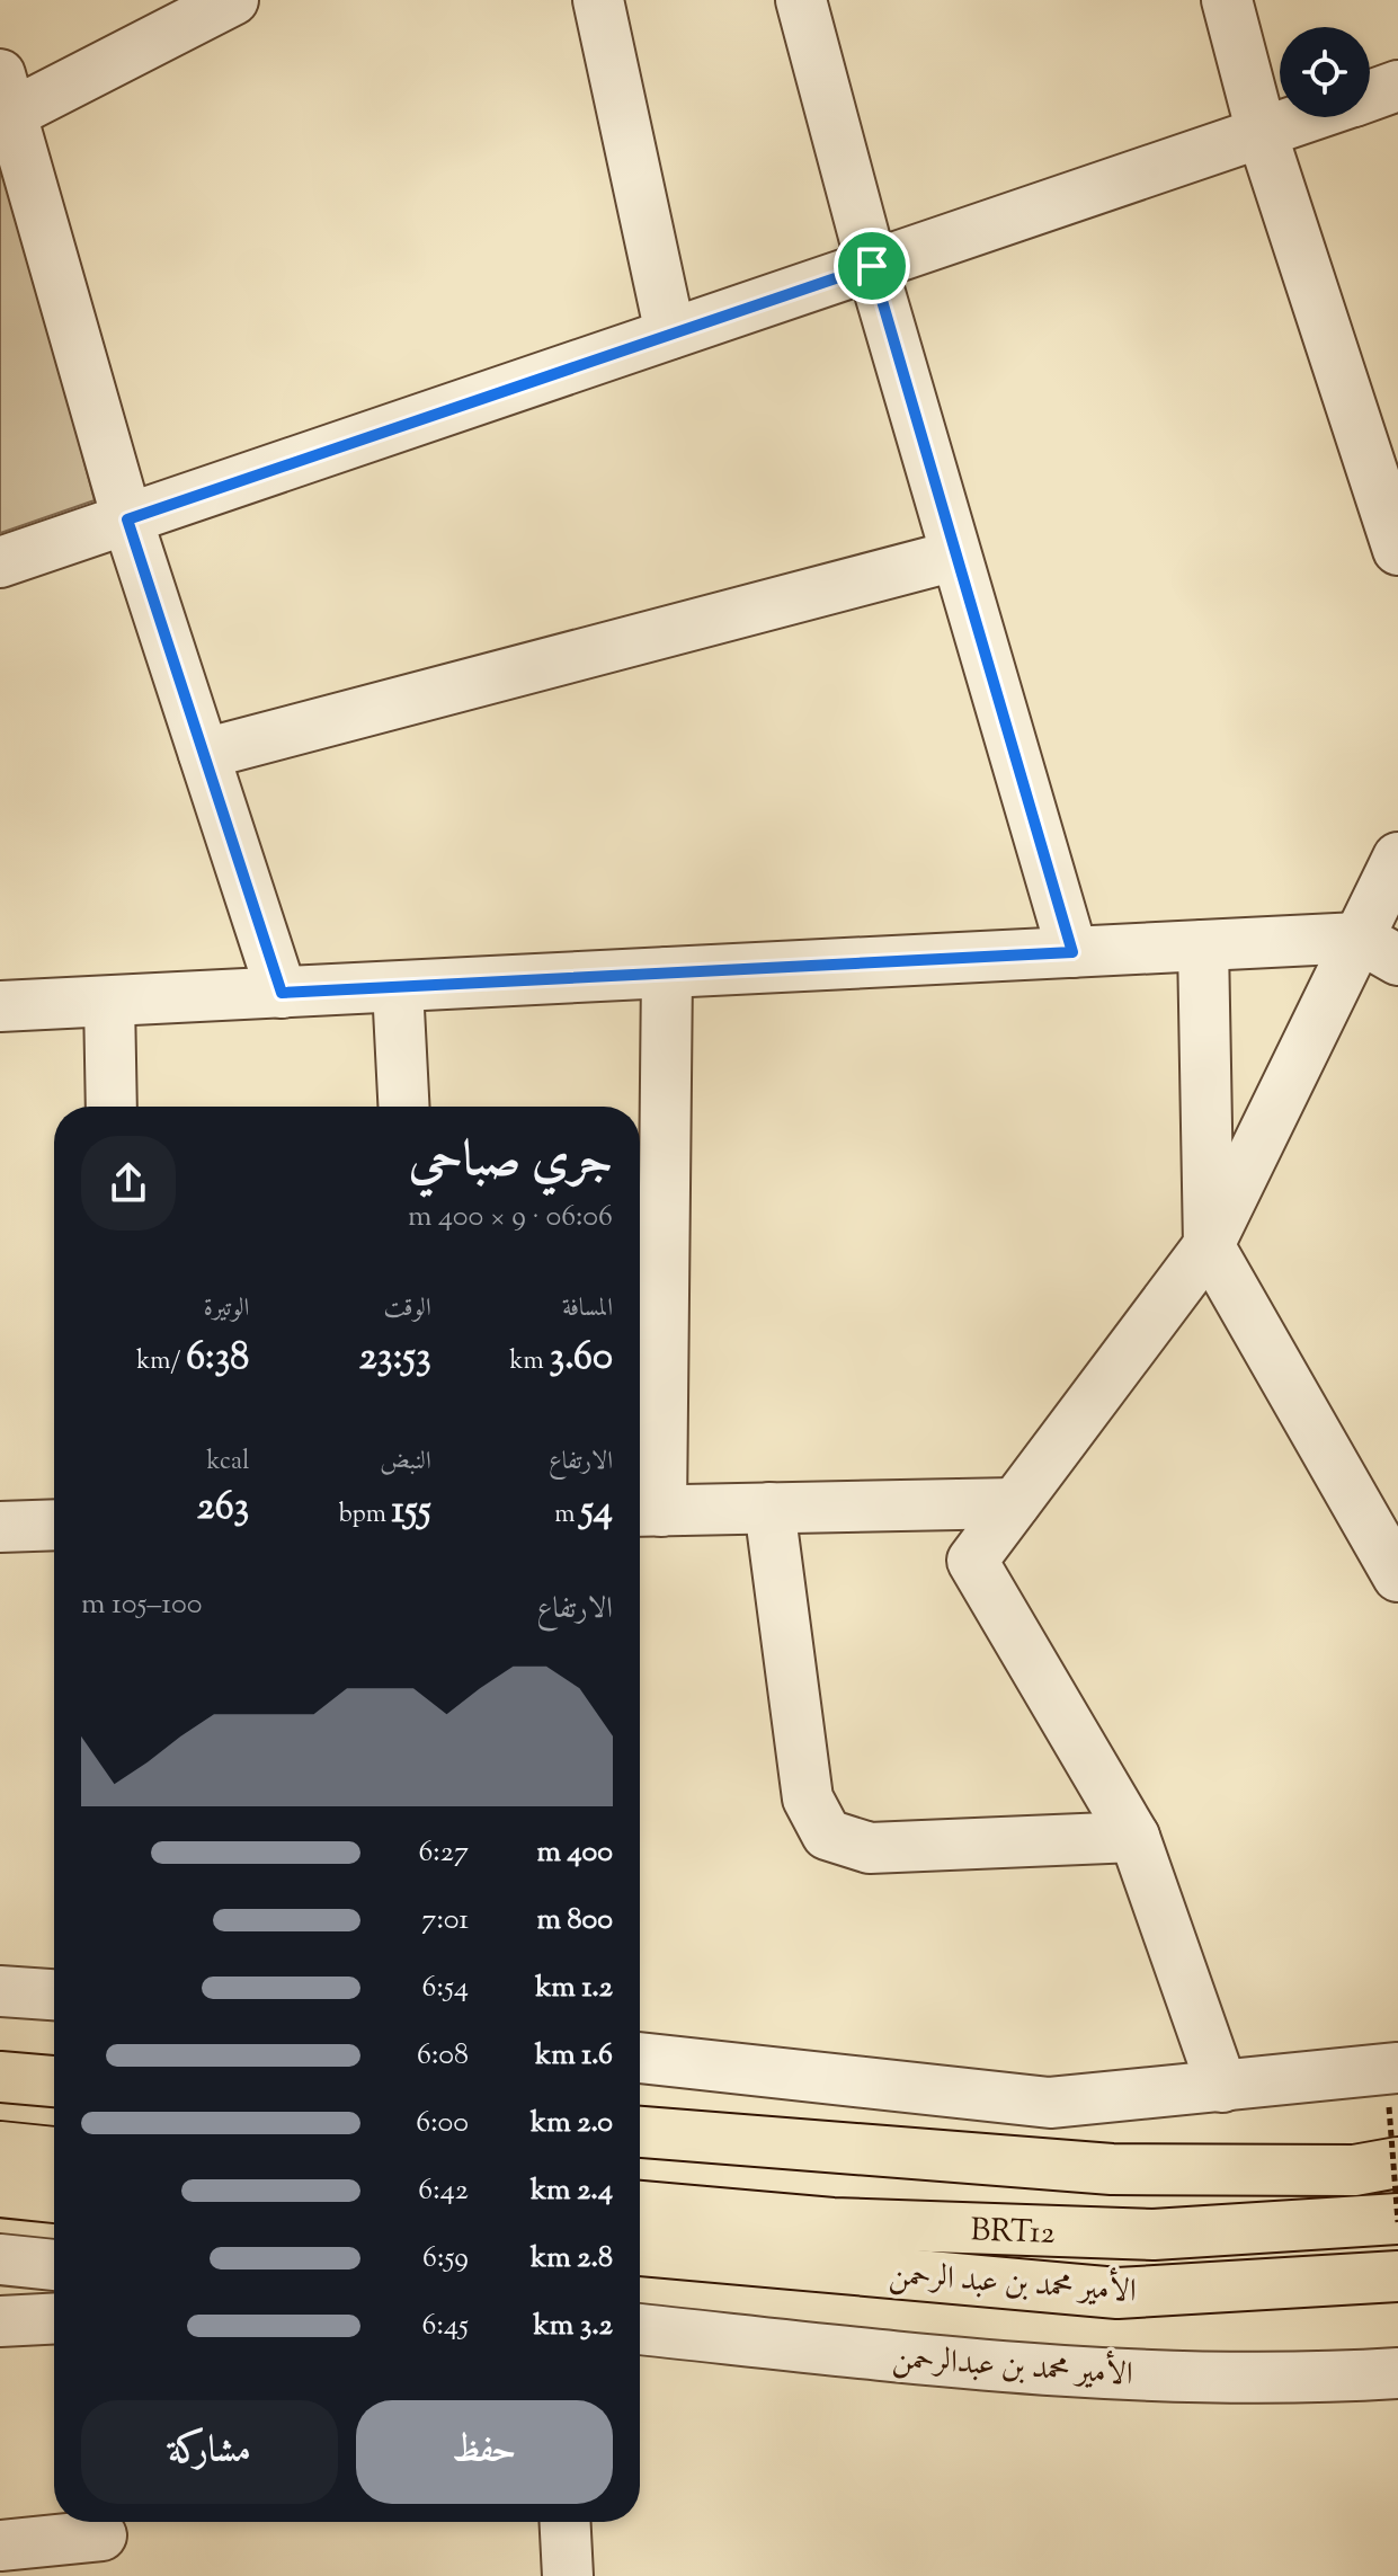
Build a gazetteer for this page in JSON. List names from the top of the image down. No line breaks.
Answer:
{"streets":{"main road":["BRT12","الأمير محمد بن عبد الرحمن"],"street":["الأمير محمد بن عبدالرحمن"]},"page":{"heading":["جري صباحي","06:06 · 9 × 400 m"],"stats":[["المسافة","3.60 km"],["الوقت","23:53"],["الوتيرة","6:38 /km"],["الارتفاع","54 m"],["النبض","155 bpm"],["kcal","263"]],"chart":["الارتفاع","100–105 m"],"list":[{"name":"400 m","note":"6:27"},{"name":"800 m","note":"7:01"},{"name":"1.2 km","note":"6:54"},{"name":"1.6 km","note":"6:08"},{"name":"2.0 km","note":"6:00"},{"name":"2.4 km","note":"6:42"},{"name":"2.8 km","note":"6:59"},{"name":"3.2 km","note":"6:45"}],"buttons":["حفظ","مشاركة"]}}
